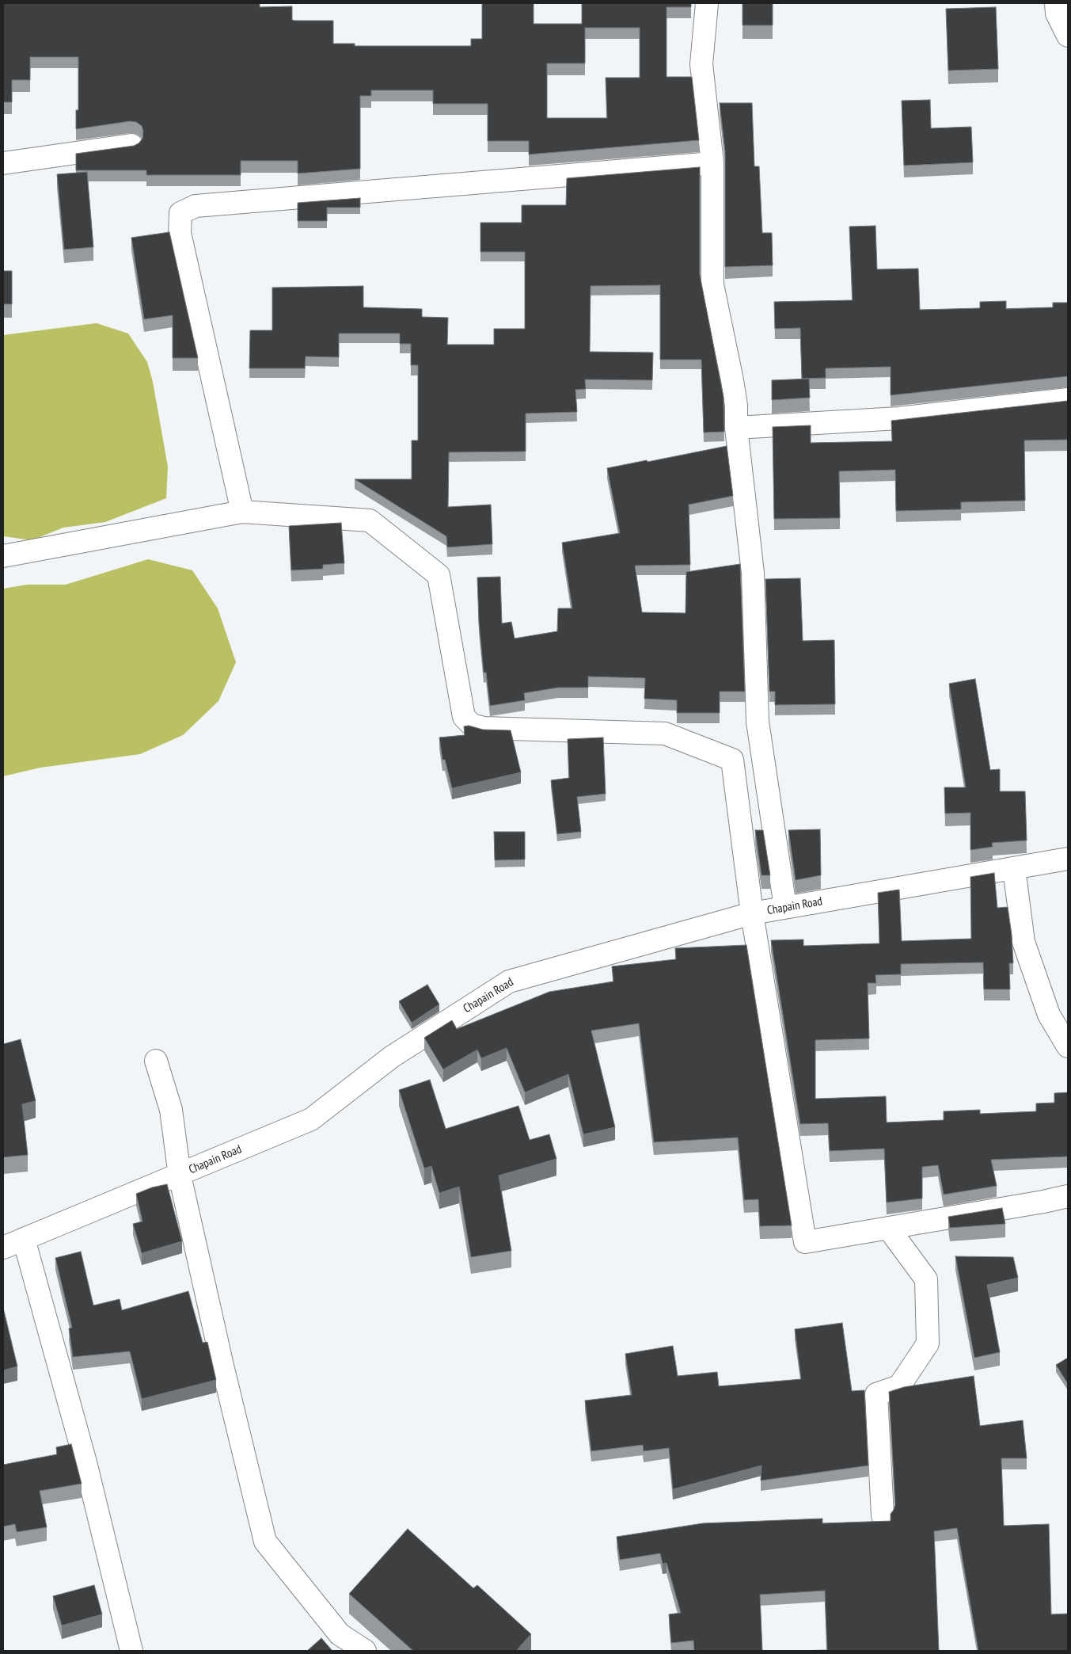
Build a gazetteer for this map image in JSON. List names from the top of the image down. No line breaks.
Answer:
{"streets":{"street":["Chapain Road"]}}
